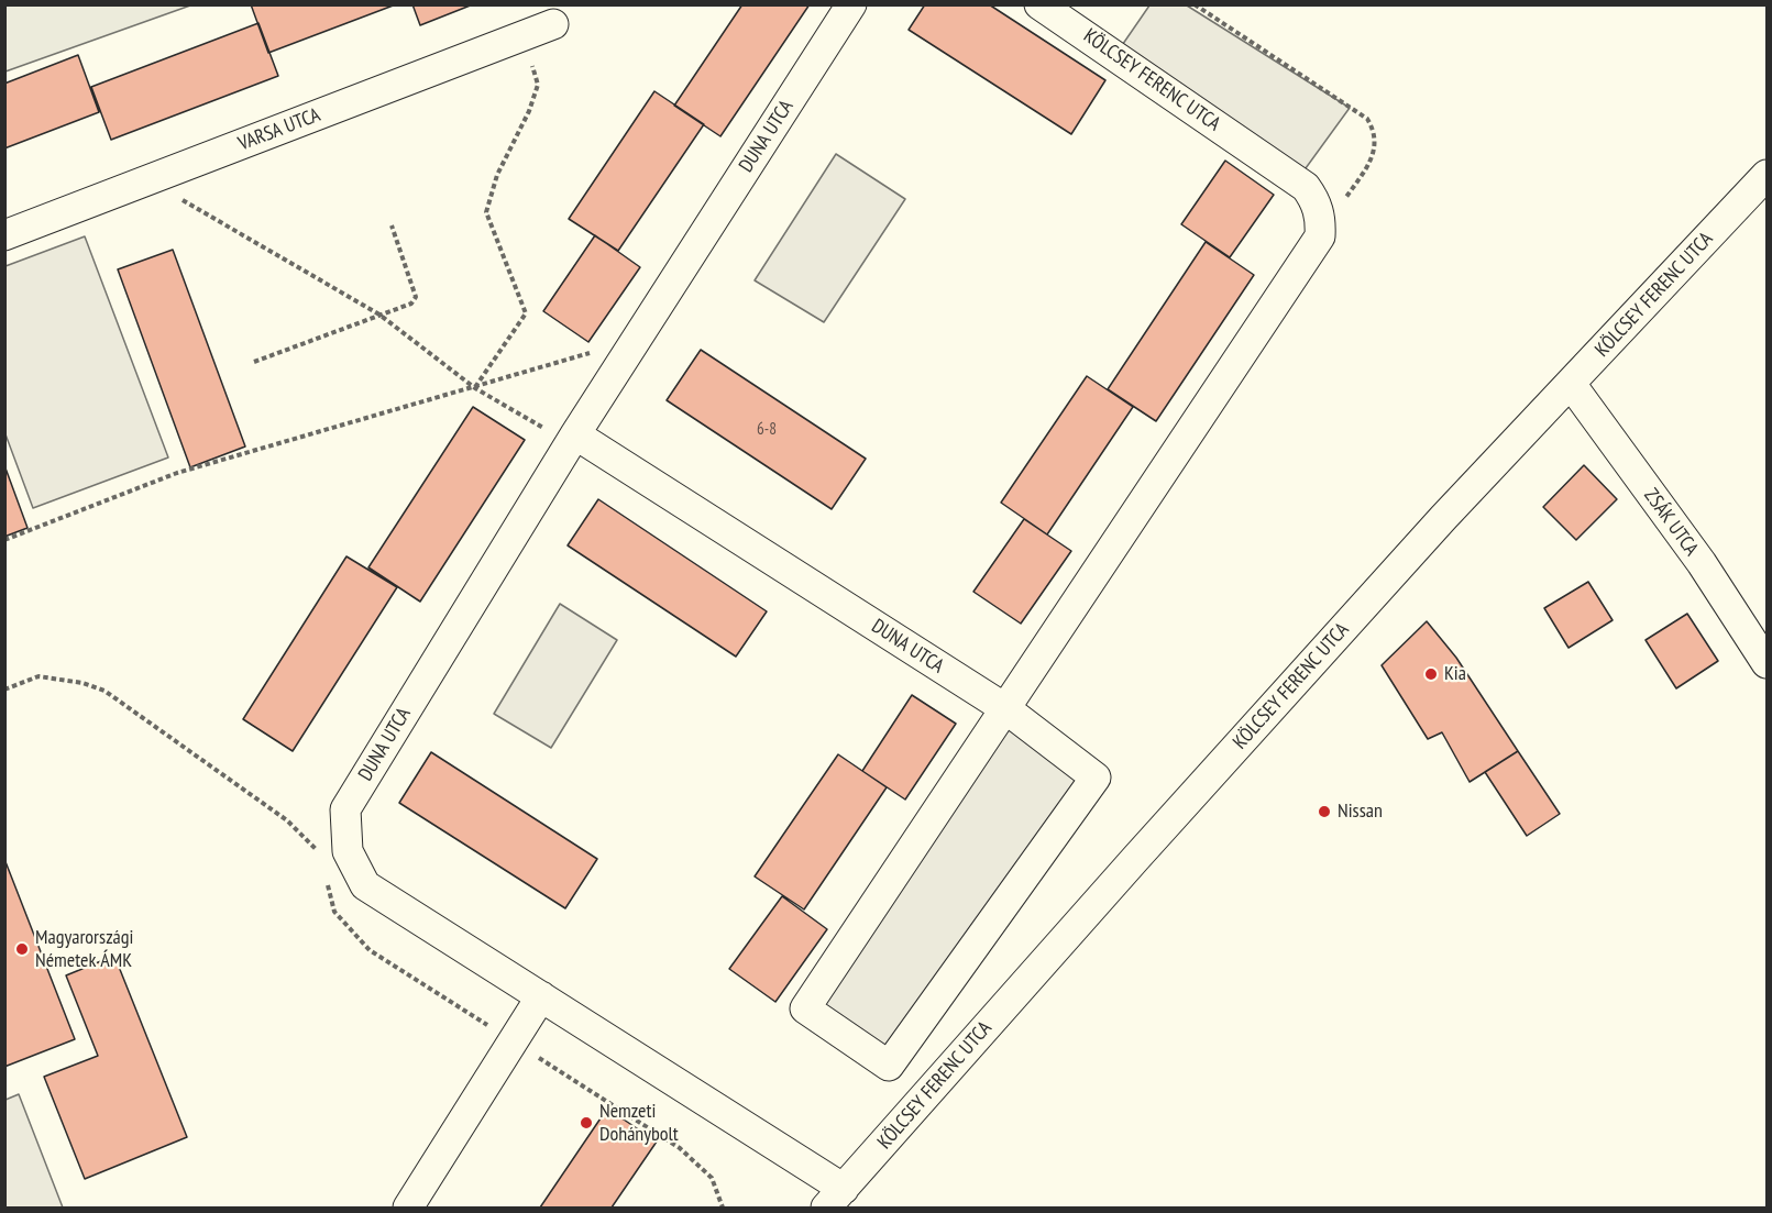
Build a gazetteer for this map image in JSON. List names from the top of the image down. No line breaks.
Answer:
{"streets":{"street":["KÖLCSEY FERENC UTCA","VARSA UTCA","DUNA UTCA","ZSÁK UTCA"]},"crossings":[["KÖLCSEY FERENC UTCA","DUNA UTCA"],["KÖLCSEY FERENC UTCA","ZSÁK UTCA"]],"places":["Kia","Nissan","Magyarországi Németek ÁMK","Nemzeti Dohánybolt"],"house_numbers":["6-8"]}
